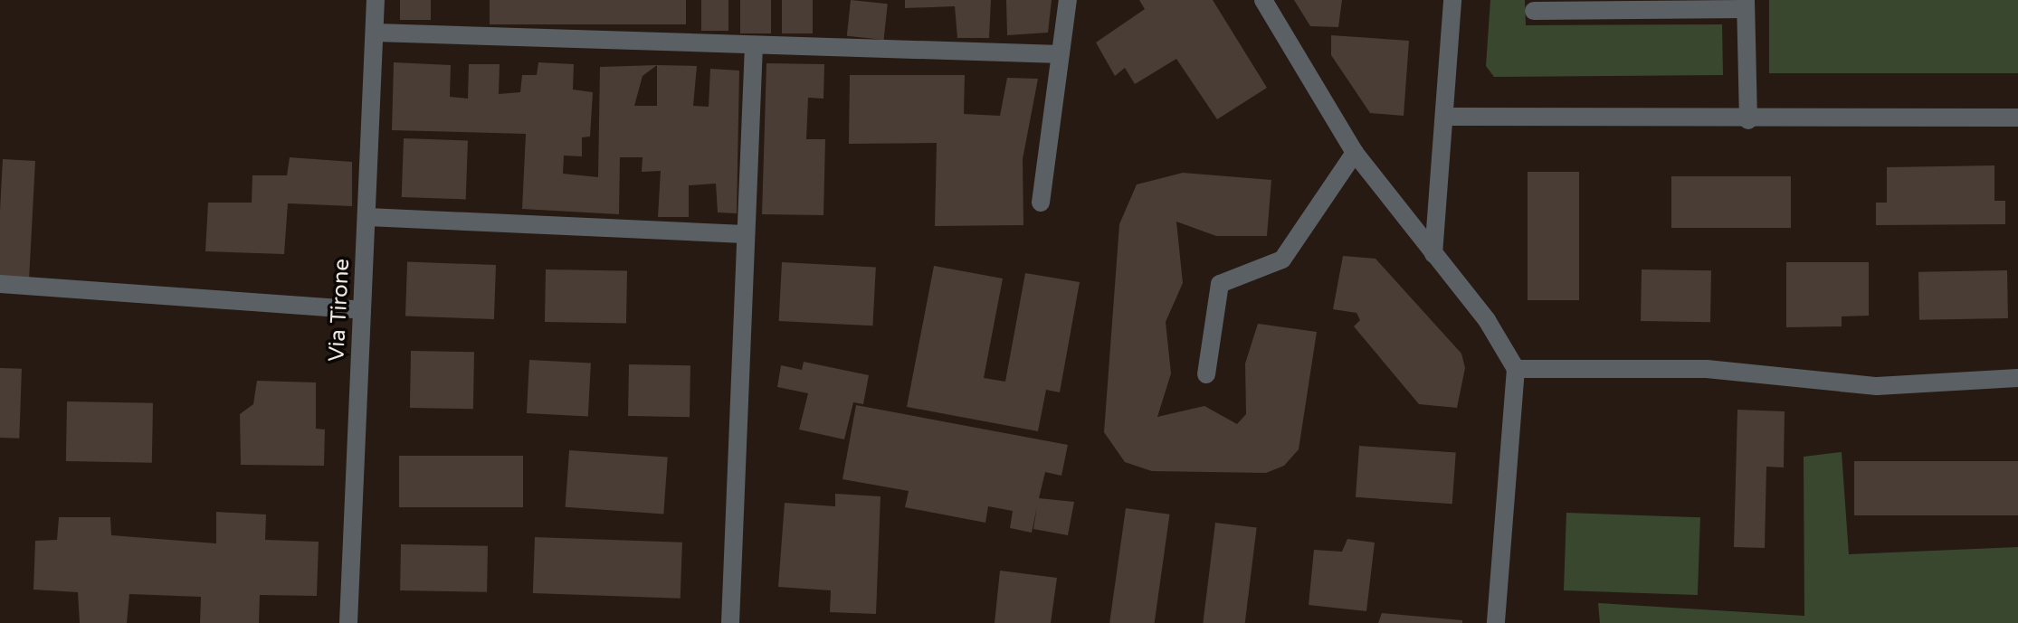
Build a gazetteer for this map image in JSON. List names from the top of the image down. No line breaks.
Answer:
{"streets":{"street":["Via Tirone"]}}
